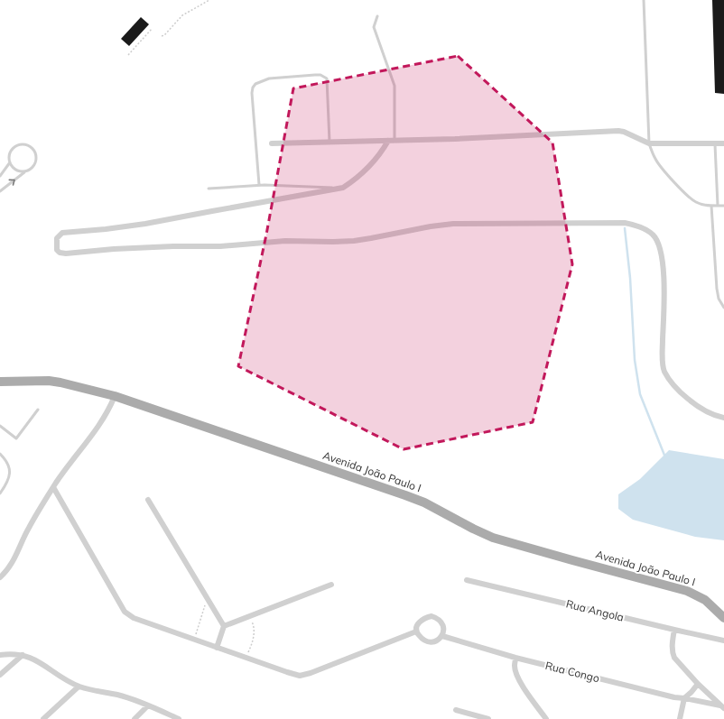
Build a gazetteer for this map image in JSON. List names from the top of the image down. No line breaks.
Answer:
{"streets":{"main road":["Avenida João Paulo I"],"street":["Rua Angola","Rua Congo"]}}
